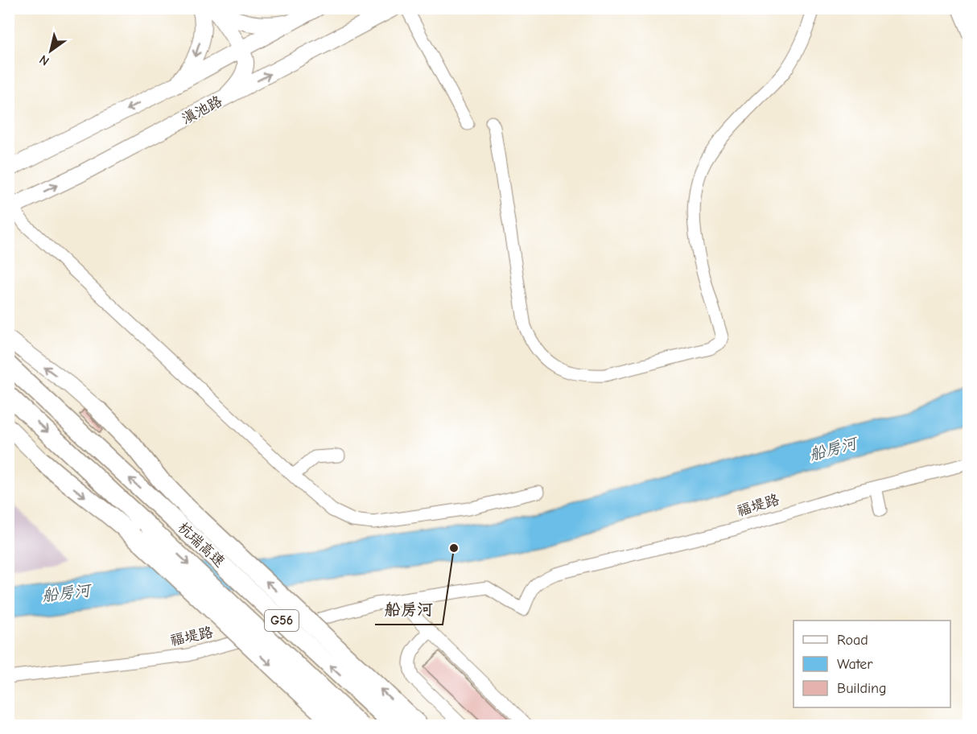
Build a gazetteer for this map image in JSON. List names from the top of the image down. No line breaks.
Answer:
{"streets":{"highway":["杭瑞高速","G56"],"main road":["滇池路"],"street":["福堤路"]},"water":["船房河"],"places":["船房河"],"legend":["Road","Water","Building"],"north":"bottom left"}
